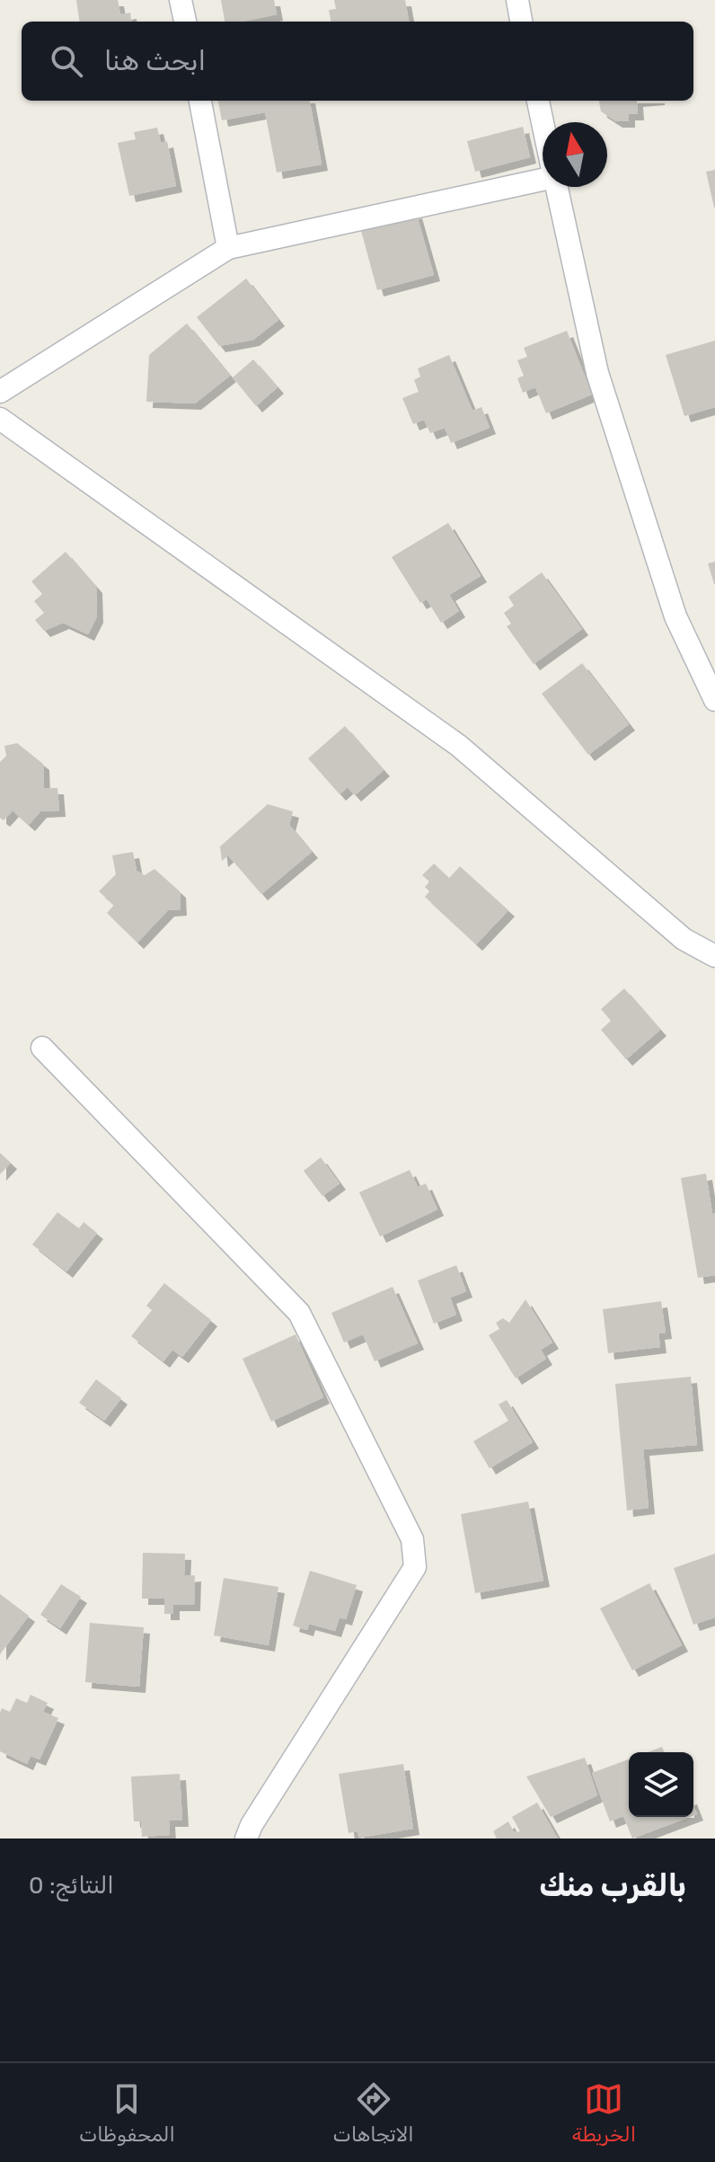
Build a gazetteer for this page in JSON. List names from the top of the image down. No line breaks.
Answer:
{"north":"top","page":{"search":"ابحث هنا","heading":["بالقرب منك","النتائج: 0"],"nav":["الخريطة","الاتجاهات","المحفوظات"]}}
